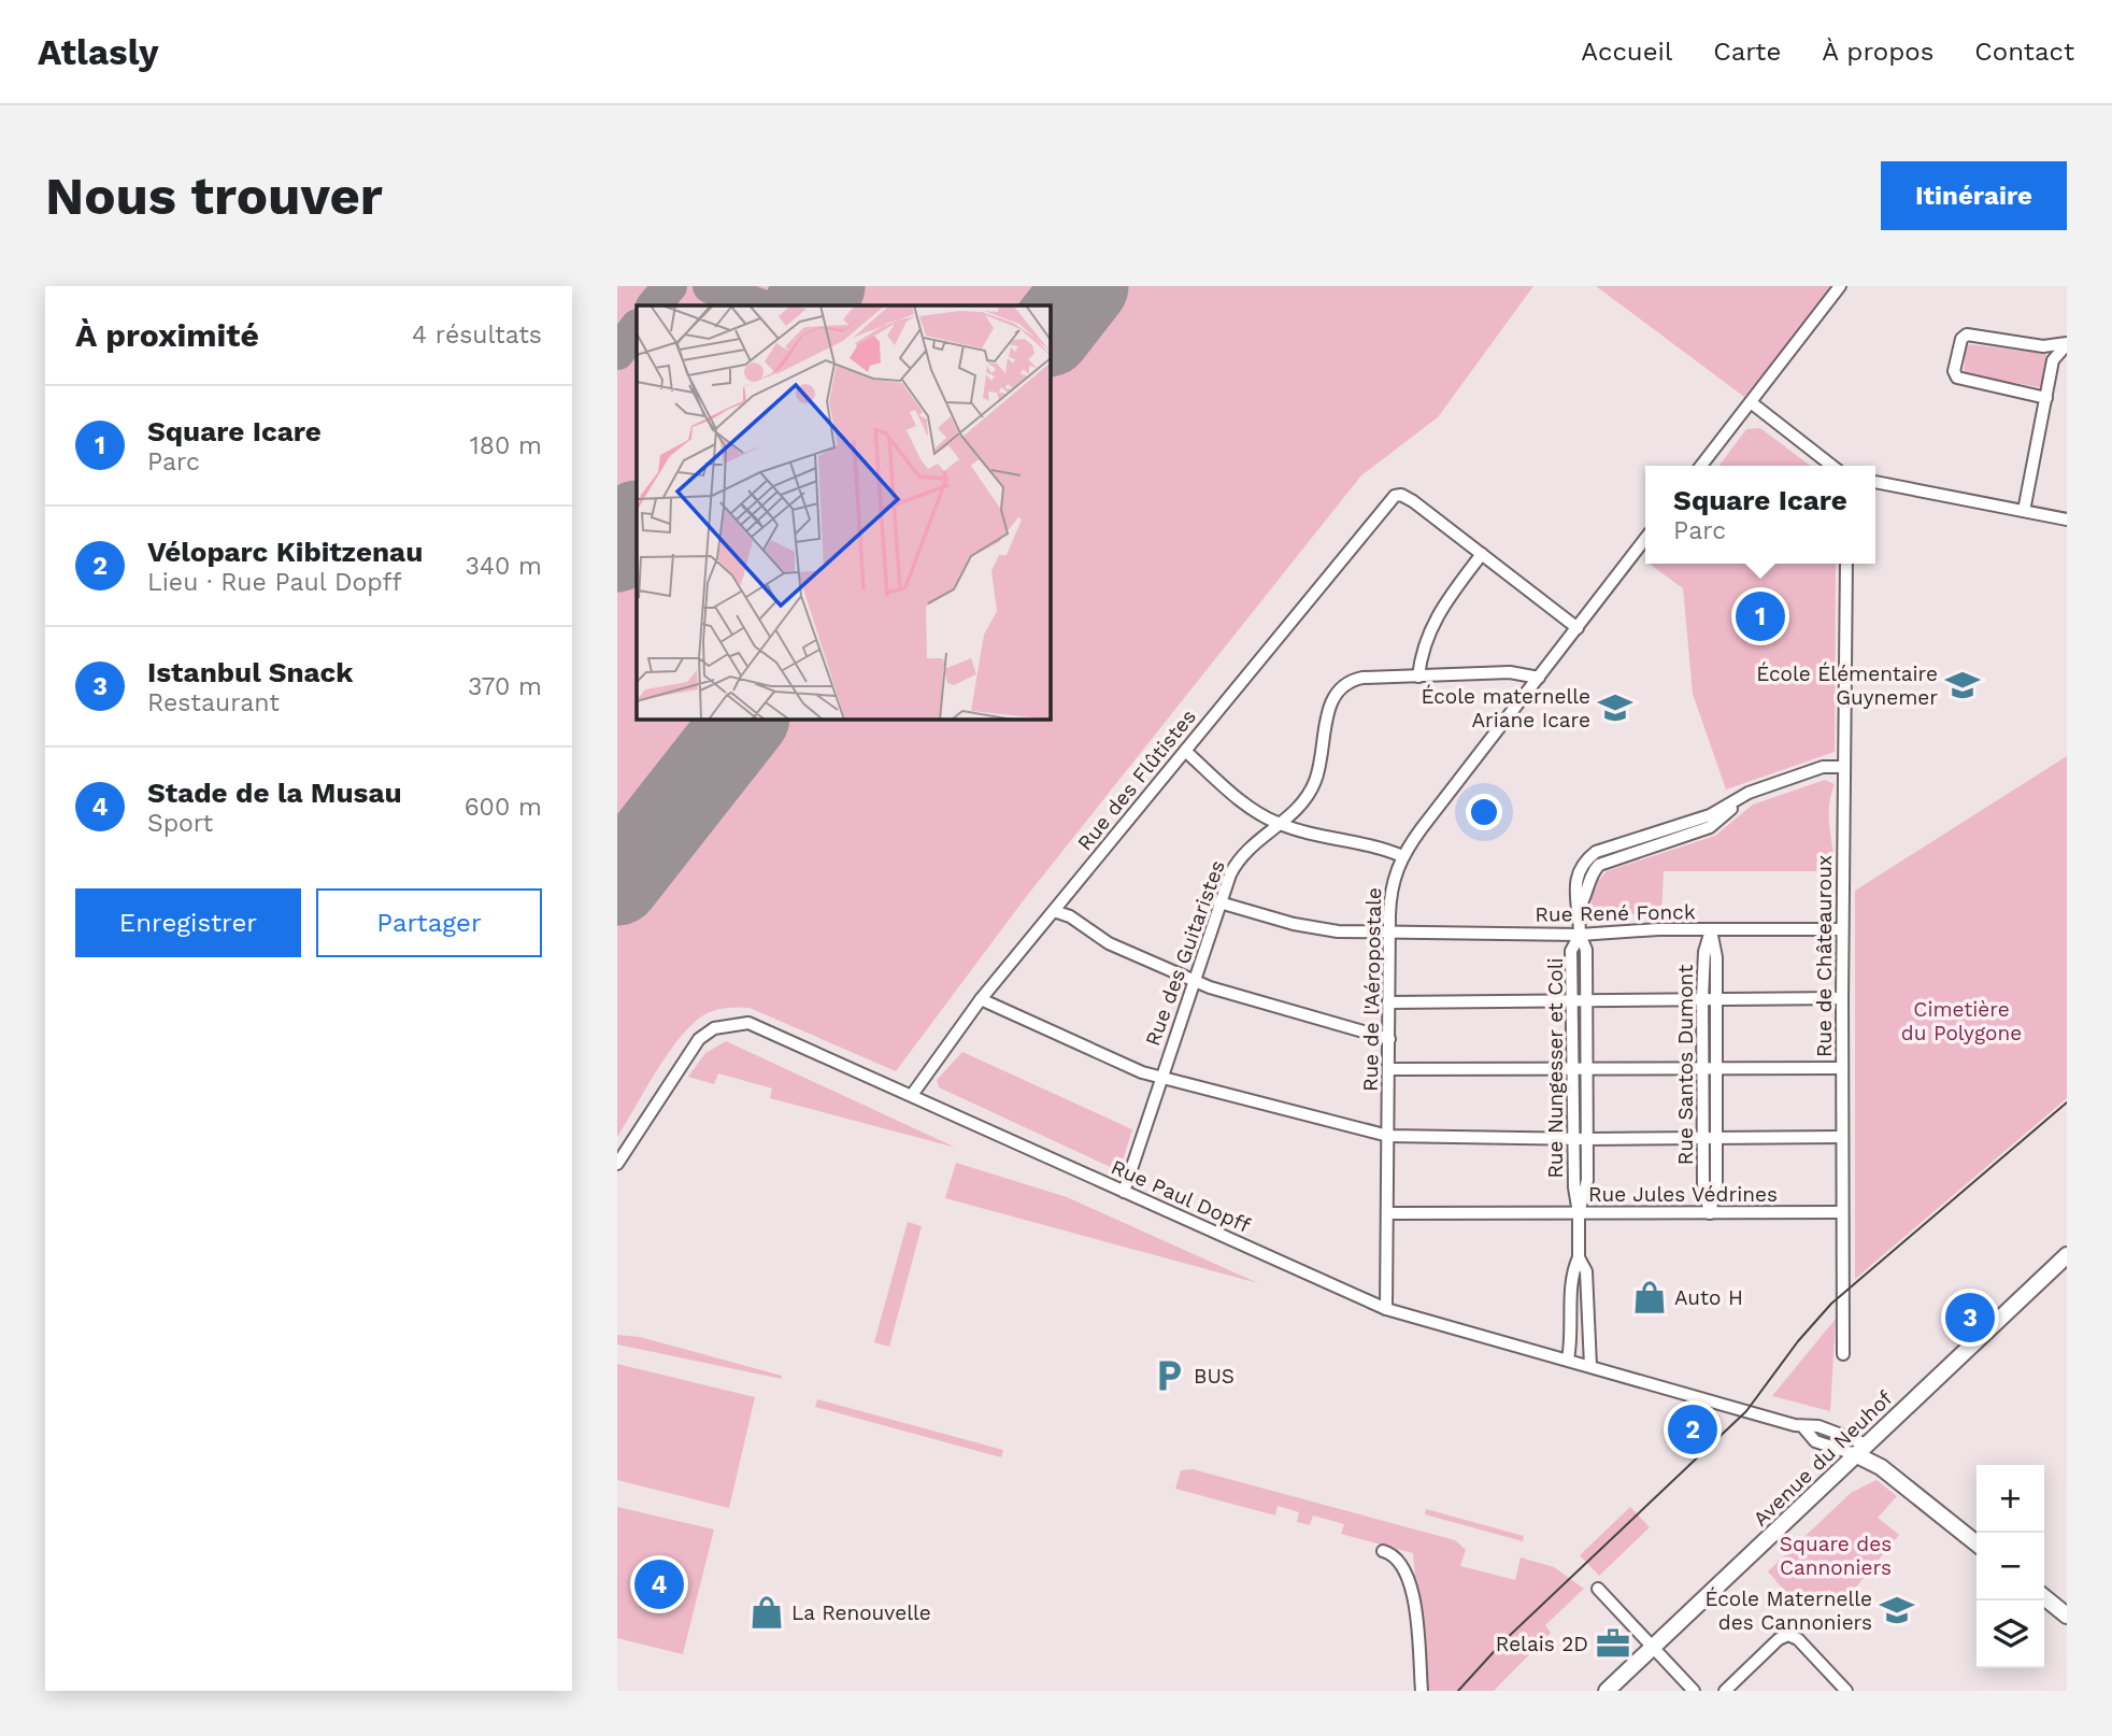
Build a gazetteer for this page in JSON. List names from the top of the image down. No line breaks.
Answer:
{"streets":{"street":["Rue des Flûtistes","Rue René Fonck","Rue des Guitaristes","Rue de Châteauroux","Rue de l'Aéropostale","Rue Santos Dumont","Rue Nungesser et Coli","Rue Jules Védrines","Rue Paul Dopff","Avenue du Neuhof"]},"crossings":[["Rue des Flûtistes","Rue Paul Dopff"],["Rue René Fonck","Rue des Guitaristes"],["Rue René Fonck","Rue de Châteauroux"],["Rue René Fonck","Rue de l'Aéropostale"],["Rue René Fonck","Rue Santos Dumont"],["Rue René Fonck","Rue Nungesser et Coli"],["Rue des Guitaristes","Rue de l'Aéropostale"],["Rue des Guitaristes","Rue Paul Dopff"],["Rue de Châteauroux","Rue Jules Védrines"],["Rue de l'Aéropostale","Rue Jules Védrines"],["Rue de l'Aéropostale","Rue Paul Dopff"],["Rue Santos Dumont","Rue Jules Védrines"],["Rue Nungesser et Coli","Rue Jules Védrines"],["Rue Nungesser et Coli","Rue Paul Dopff"],["Rue Paul Dopff","Avenue du Neuhof"]],"parks":["Cimetière du Polygone","Square des Cannoniers"],"places":{"school or university":["École Élémentaire Guynemer","École maternelle Ariane Icare","École Maternelle des Cannoniers"],"shop":["Auto H","La Renouvelle"],"parking":["BUS"],"office":["Relais 2D"]},"page":{"header":"Atlasly","nav":["Accueil","Carte","À propos","Contact"],"buttons":["Itinéraire",["Enregistrer","Partager"]],"title":"Nous trouver","heading":["À proximité","4 résultats"],"list":[{"mark":"1","name":"Square Icare","note":"Parc","value":"180 m"},{"mark":"2","name":"Véloparc Kibitzenau","note":"Lieu · Rue Paul Dopff","value":"340 m"},{"mark":"3","name":"Istanbul Snack","note":"Restaurant","value":"370 m"},{"mark":"4","name":"Stade de la Musau","note":"Sport","value":"600 m"}],"popup":["Square Icare","Parc"],"pins":["1","3","2","4"],"map_buttons":["+","−"]}}
